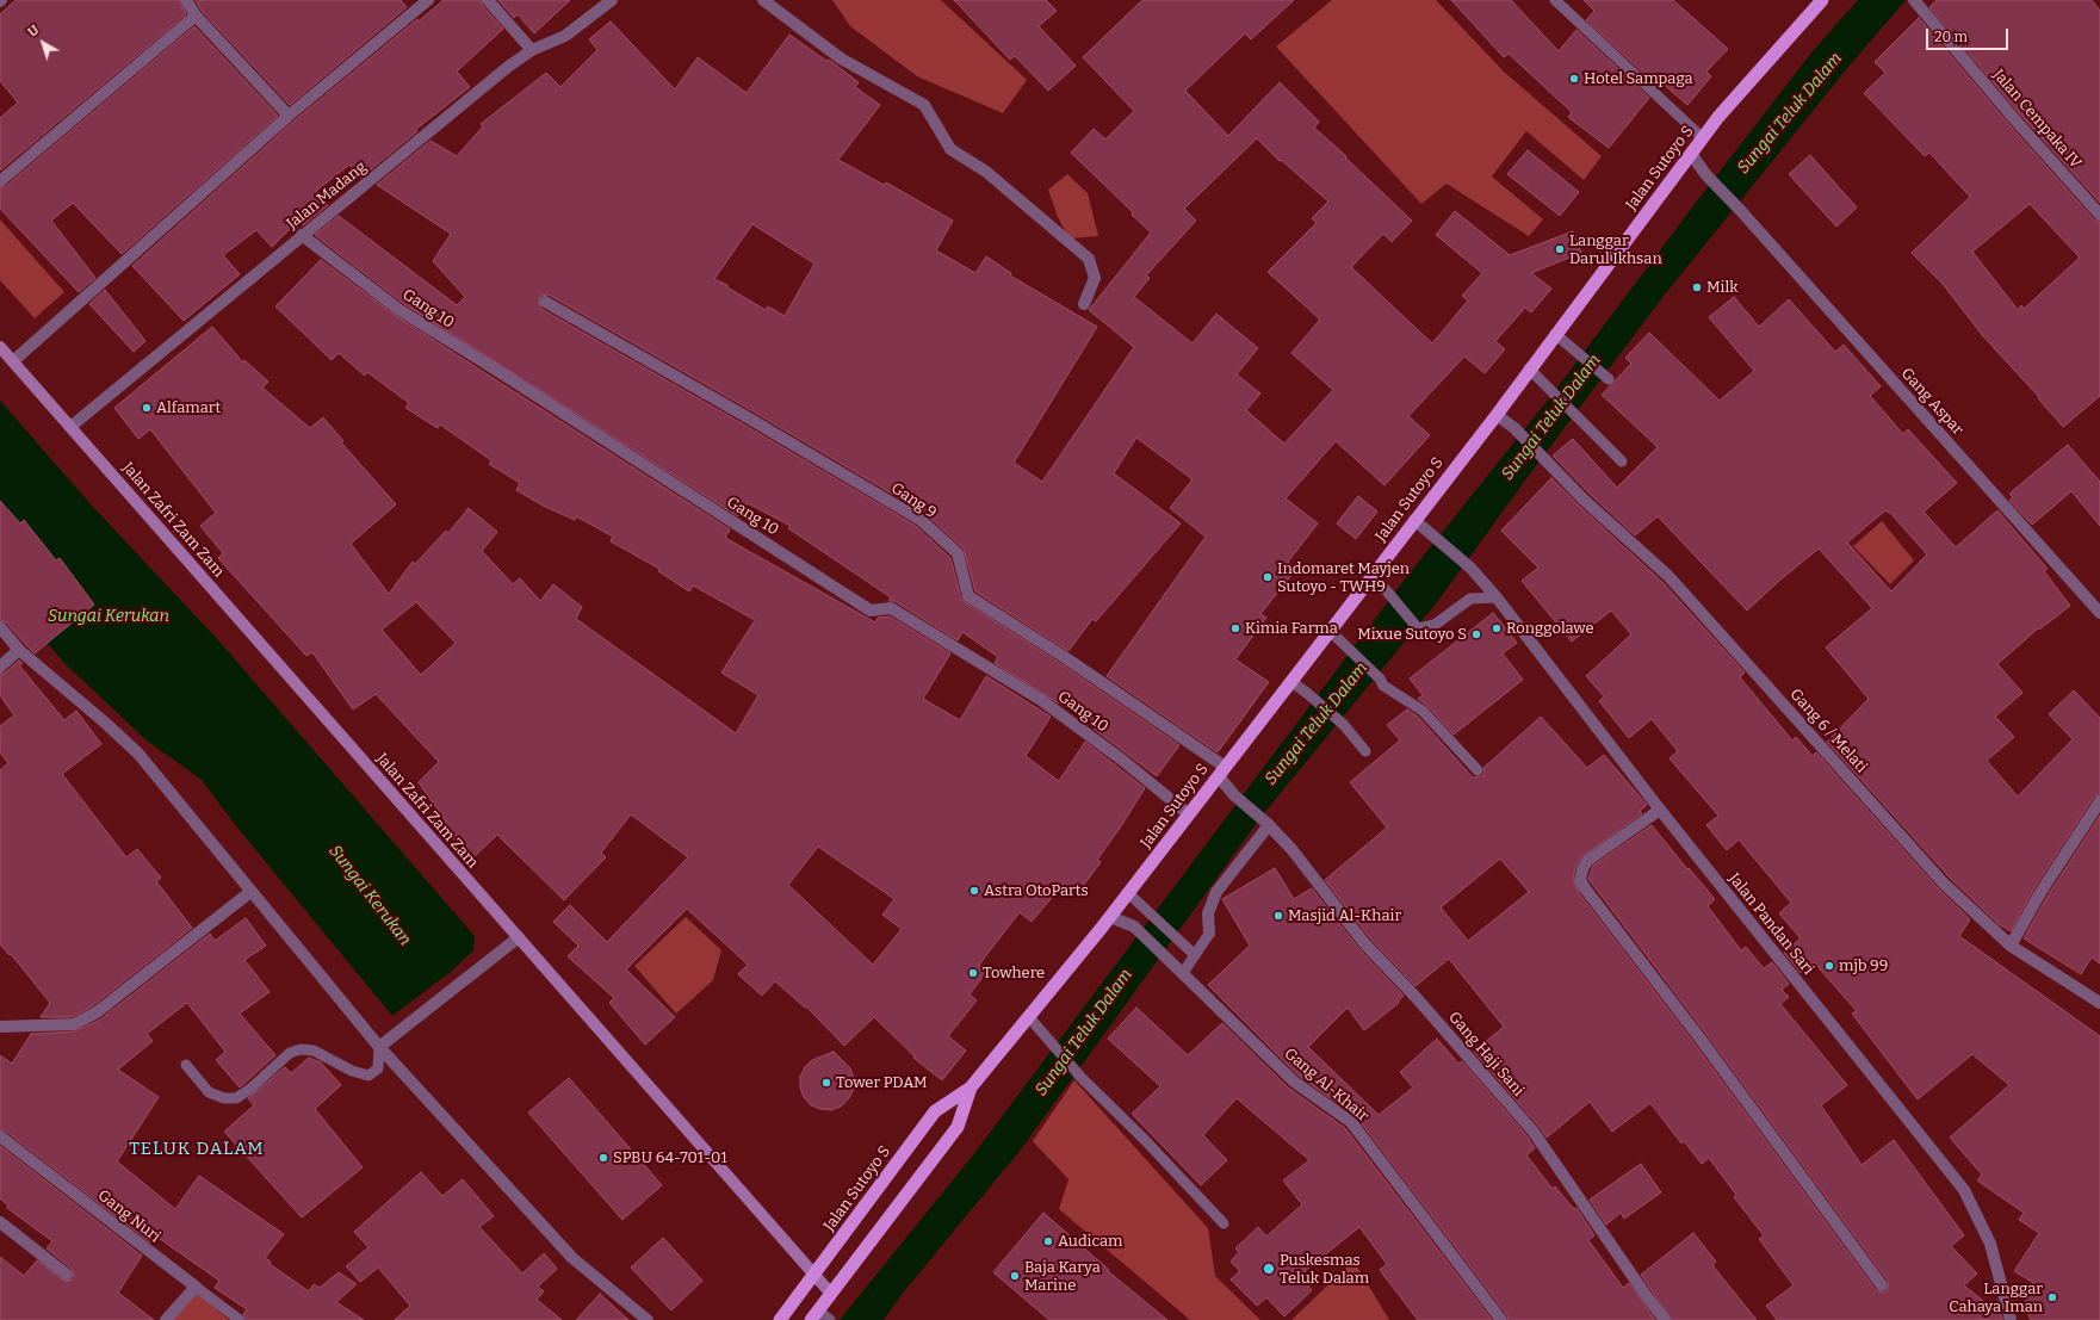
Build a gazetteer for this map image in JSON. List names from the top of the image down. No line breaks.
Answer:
{"streets":{"highway":["Jalan Sutoyo S"],"main road":["Jalan Zafri Zam Zam"],"street":["Jalan Cempaka IV","Jalan Madang","Gang 10","Gang Aspar","Gang 9","Gang 6 / Melati","Jalan Pandan Sari","Gang Haji Sani","Gang Al-Khair","Gang Nuri"]},"crossings":[["Jalan Sutoyo S","Gang 10"],["Jalan Sutoyo S","Gang Aspar"],["Jalan Sutoyo S","Gang 9"],["Jalan Sutoyo S","Jalan Zafri Zam Zam"],["Jalan Sutoyo S","Gang 6 / Melati"],["Jalan Sutoyo S","Jalan Pandan Sari"],["Jalan Sutoyo S","Gang Al-Khair"],["Jalan Madang","Gang 10"],["Jalan Madang","Jalan Zafri Zam Zam"],["Gang 9","Gang Haji Sani"]],"districts":["TELUK DALAM"],"water":["Sungai Teluk Dalam","Sungai Kerukan"],"places":["Hotel Sampaga","Langgar Darul Ikhsan","Milk","Alfamart","Indomaret Mayjen Sutoyo - TWH9","Kimia Farma","Ronggolawe","Mixue Sutoyo S","Astra OtoParts","Masjid Al-Khair","mjb 99","Towhere","Tower PDAM","SPBU 64-701-01","Audicam","Puskesmas Teluk Dalam","Baja Karya Marine","Langgar Cahaya Iman"],"scale_bar":"20 m","north":"top left"}
